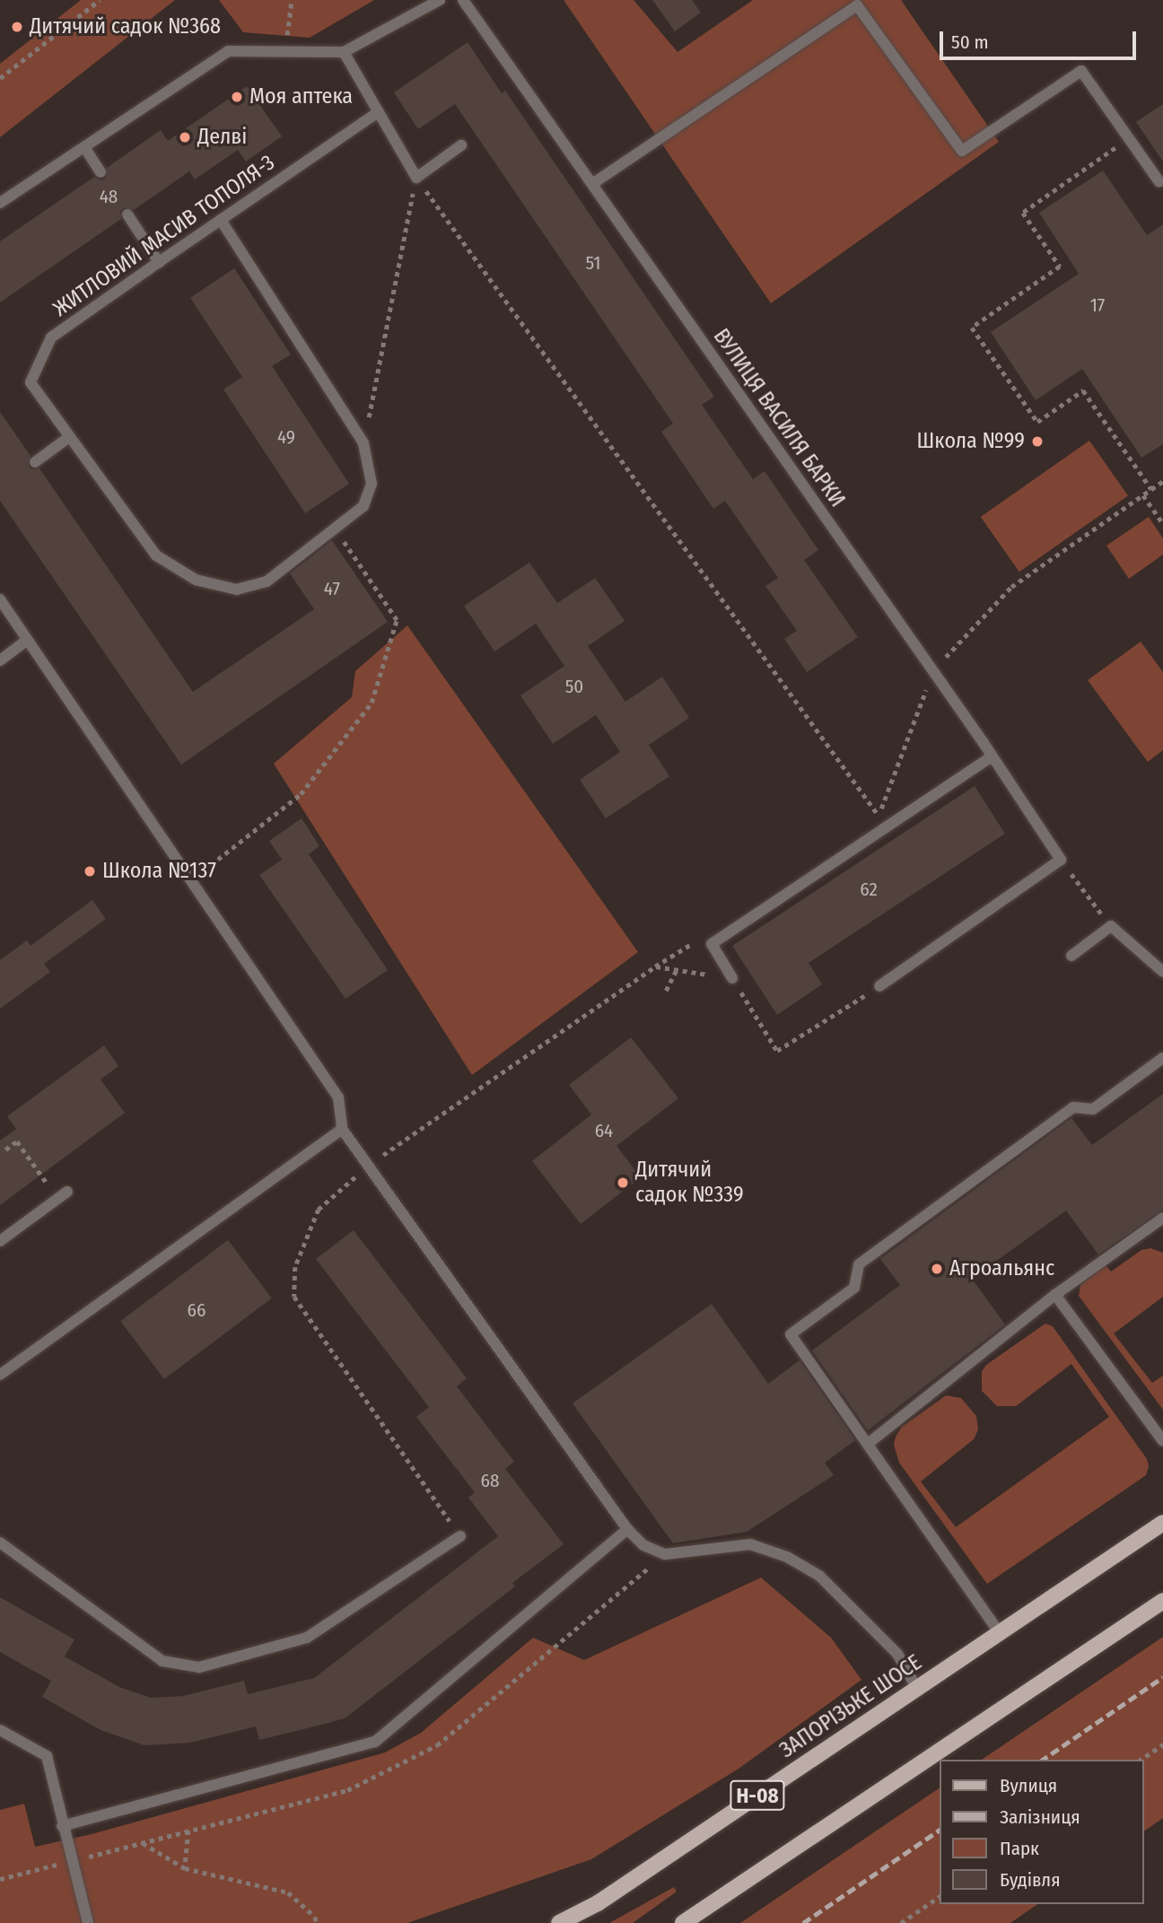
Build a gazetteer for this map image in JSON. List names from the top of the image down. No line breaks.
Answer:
{"streets":{"main road":["ЗАПОРІЗЬКЕ ШОСЕ","Н-08"],"lane":["ЖИТЛОВИЙ МАСИВ ТОПОЛЯ-3","ВУЛИЦЯ ВАСИЛЯ БАРКИ"]},"places":["Дитячий садок №368","Моя аптека","Делві","Школа №99","Школа №137","Дитячий садок №339","Агроальянс"],"house_numbers":["48","51","17","49","47","50","62","64","66","68"],"legend":["Вулиця","Залізниця","Парк","Будівля"],"scale_bar":"50 m"}
